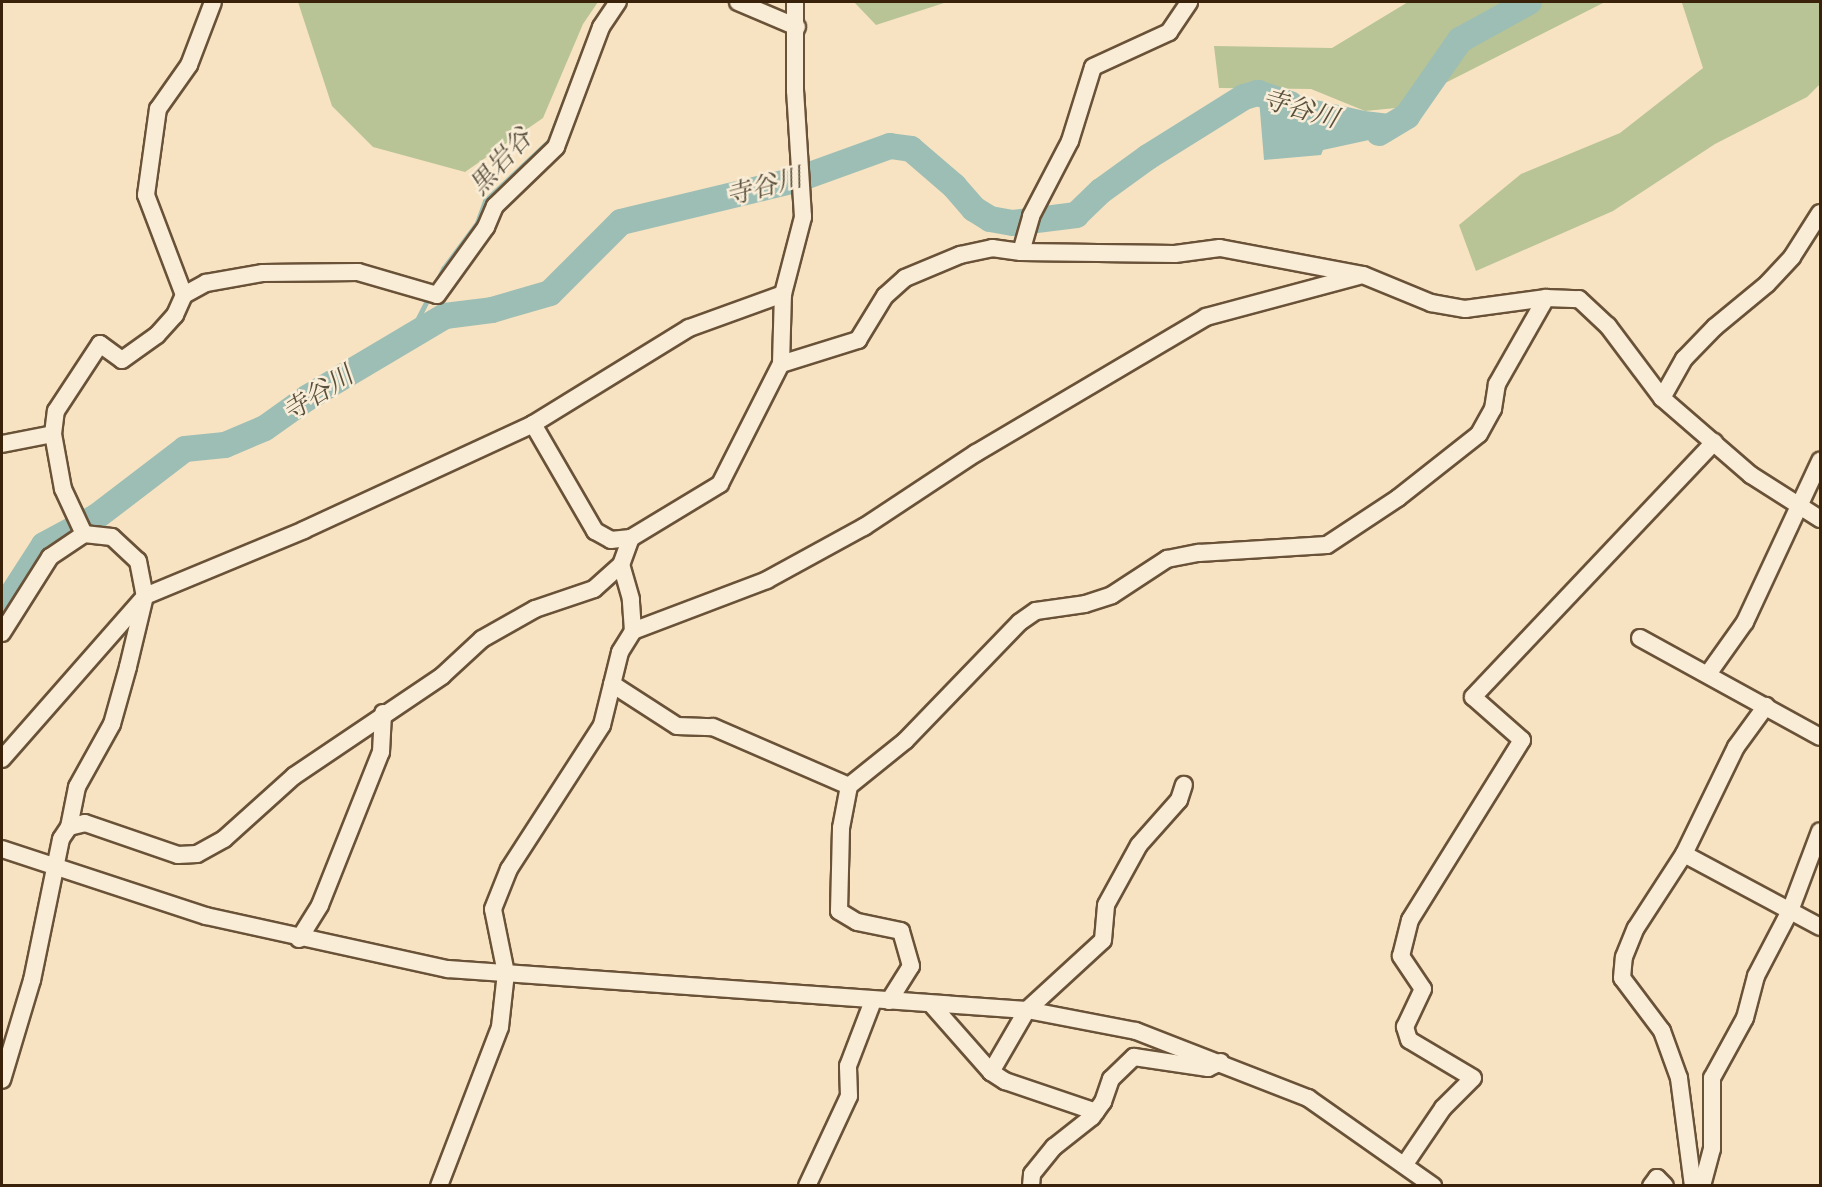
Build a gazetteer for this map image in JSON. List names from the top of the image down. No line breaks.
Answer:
{"water":["寺谷川","黒岩谷"]}
